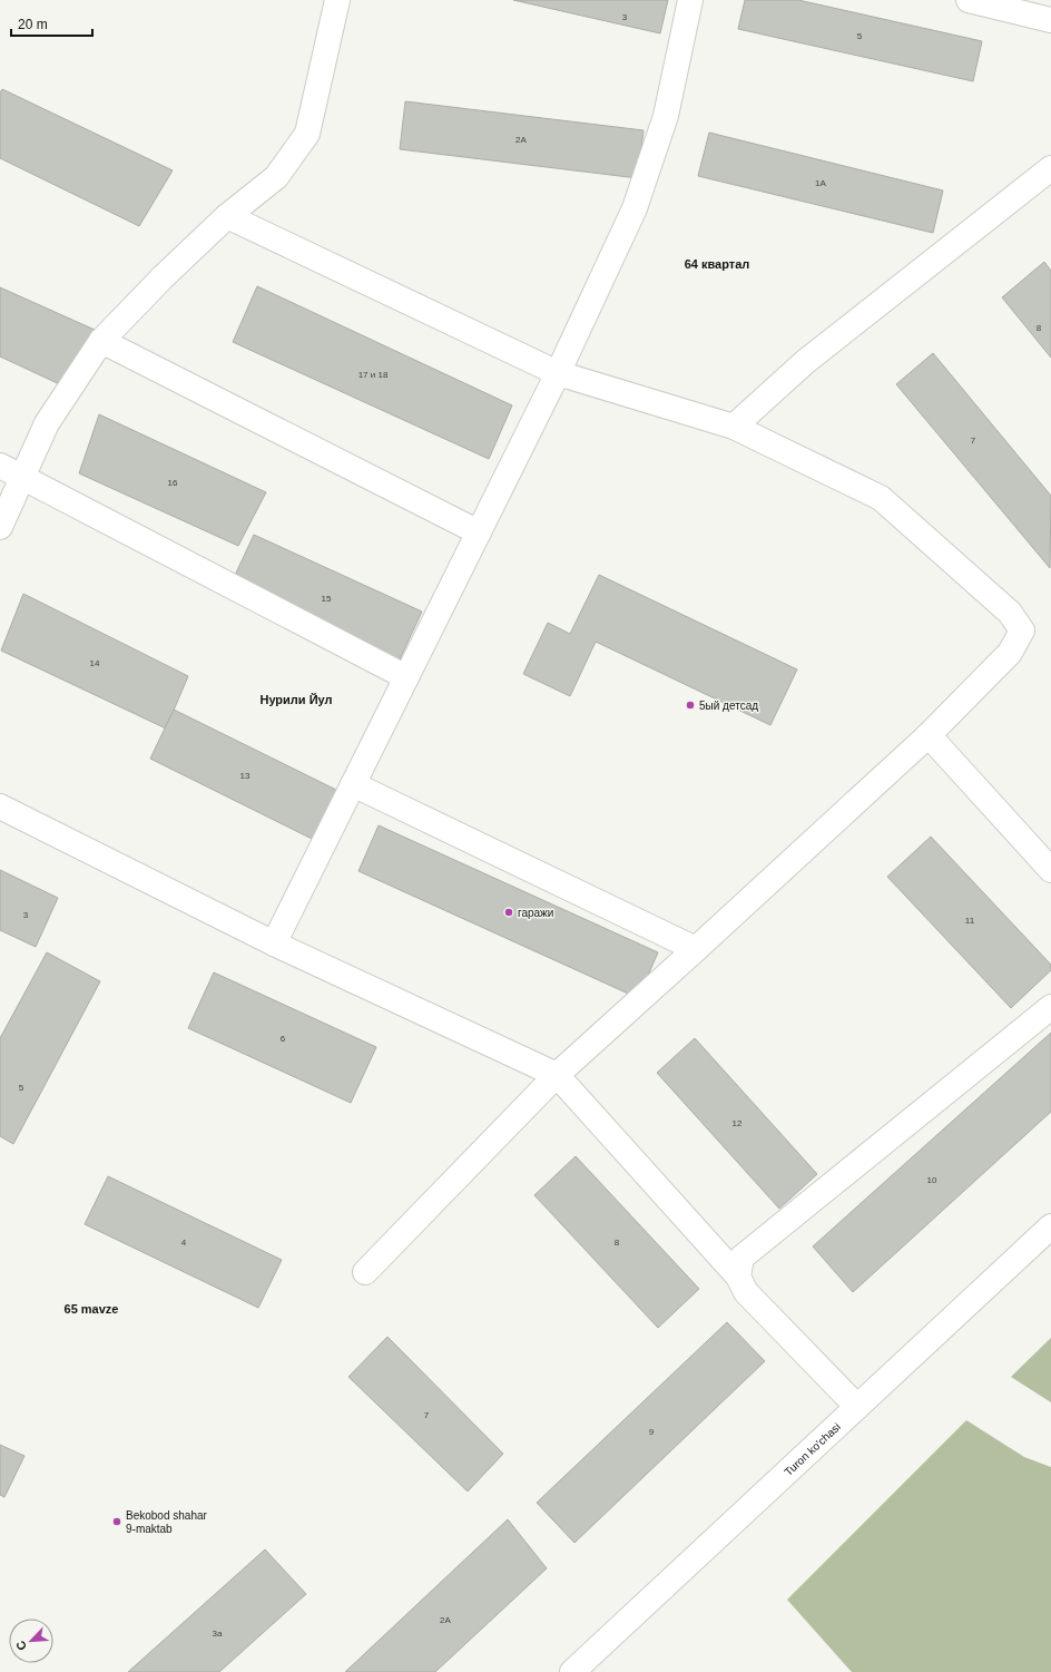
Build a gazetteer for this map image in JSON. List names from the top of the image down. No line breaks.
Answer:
{"streets":{"street":["Turon ko'chasi"]},"districts":["64 квартал","Нурили Йул","65 mavze"],"places":["5ый детсад","гаражи","Bekobod shahar 9-maktab"],"house_numbers":["3","5","2А","1А","8","17 и 18","7","16","15","14","13","3","11","6","5","12","10","4","8","7","9","2А","3а"],"scale_bar":"20 m","north":"bottom left"}
